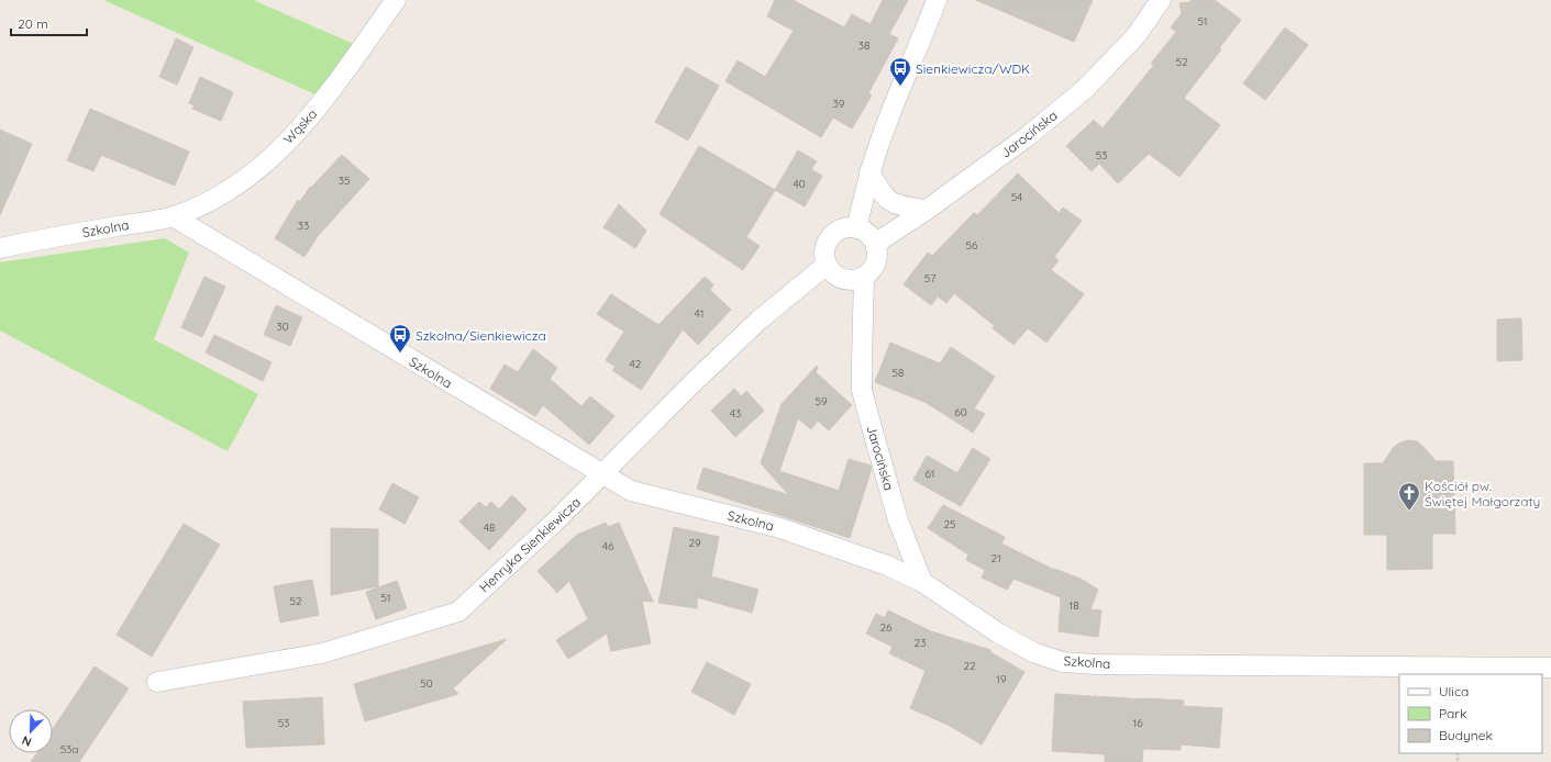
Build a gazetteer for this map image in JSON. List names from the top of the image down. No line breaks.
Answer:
{"streets":{"street":["Wąska","Jarocińska","Szkolna","Henryka Sienkiewicza"]},"crossings":[["Wąska","Szkolna"],["Jarocińska","Szkolna"],["Jarocińska","Henryka Sienkiewicza"],["Szkolna","Henryka Sienkiewicza"]],"places":{"bus stop":["Sienkiewicza/WDK","Szkolna/Sienkiewicza"],"church":["Kościół pw. Świętej Małgorzaty"]},"house_numbers":["51","38","52","39","53","35","40","54","33","56","57","41","30","42","58","59","60","43","61","25","48","29","46","21","51","52","18","26","23","22","19","50","53","16","53a"],"legend":["Ulica","Park","Budynek"],"scale_bar":"20 m","north":"bottom left"}
